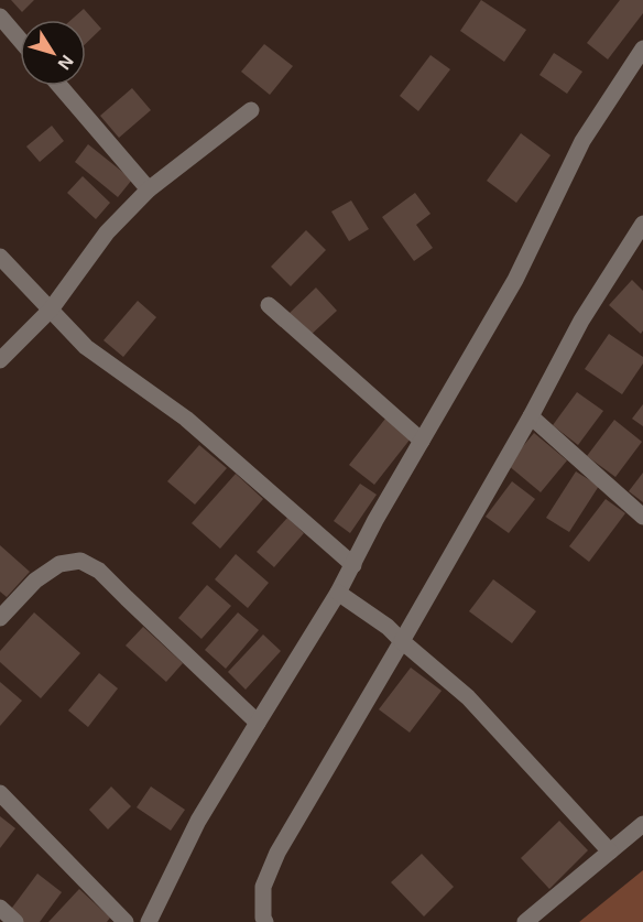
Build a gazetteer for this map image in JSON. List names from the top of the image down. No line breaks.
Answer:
{"north":"bottom right"}
